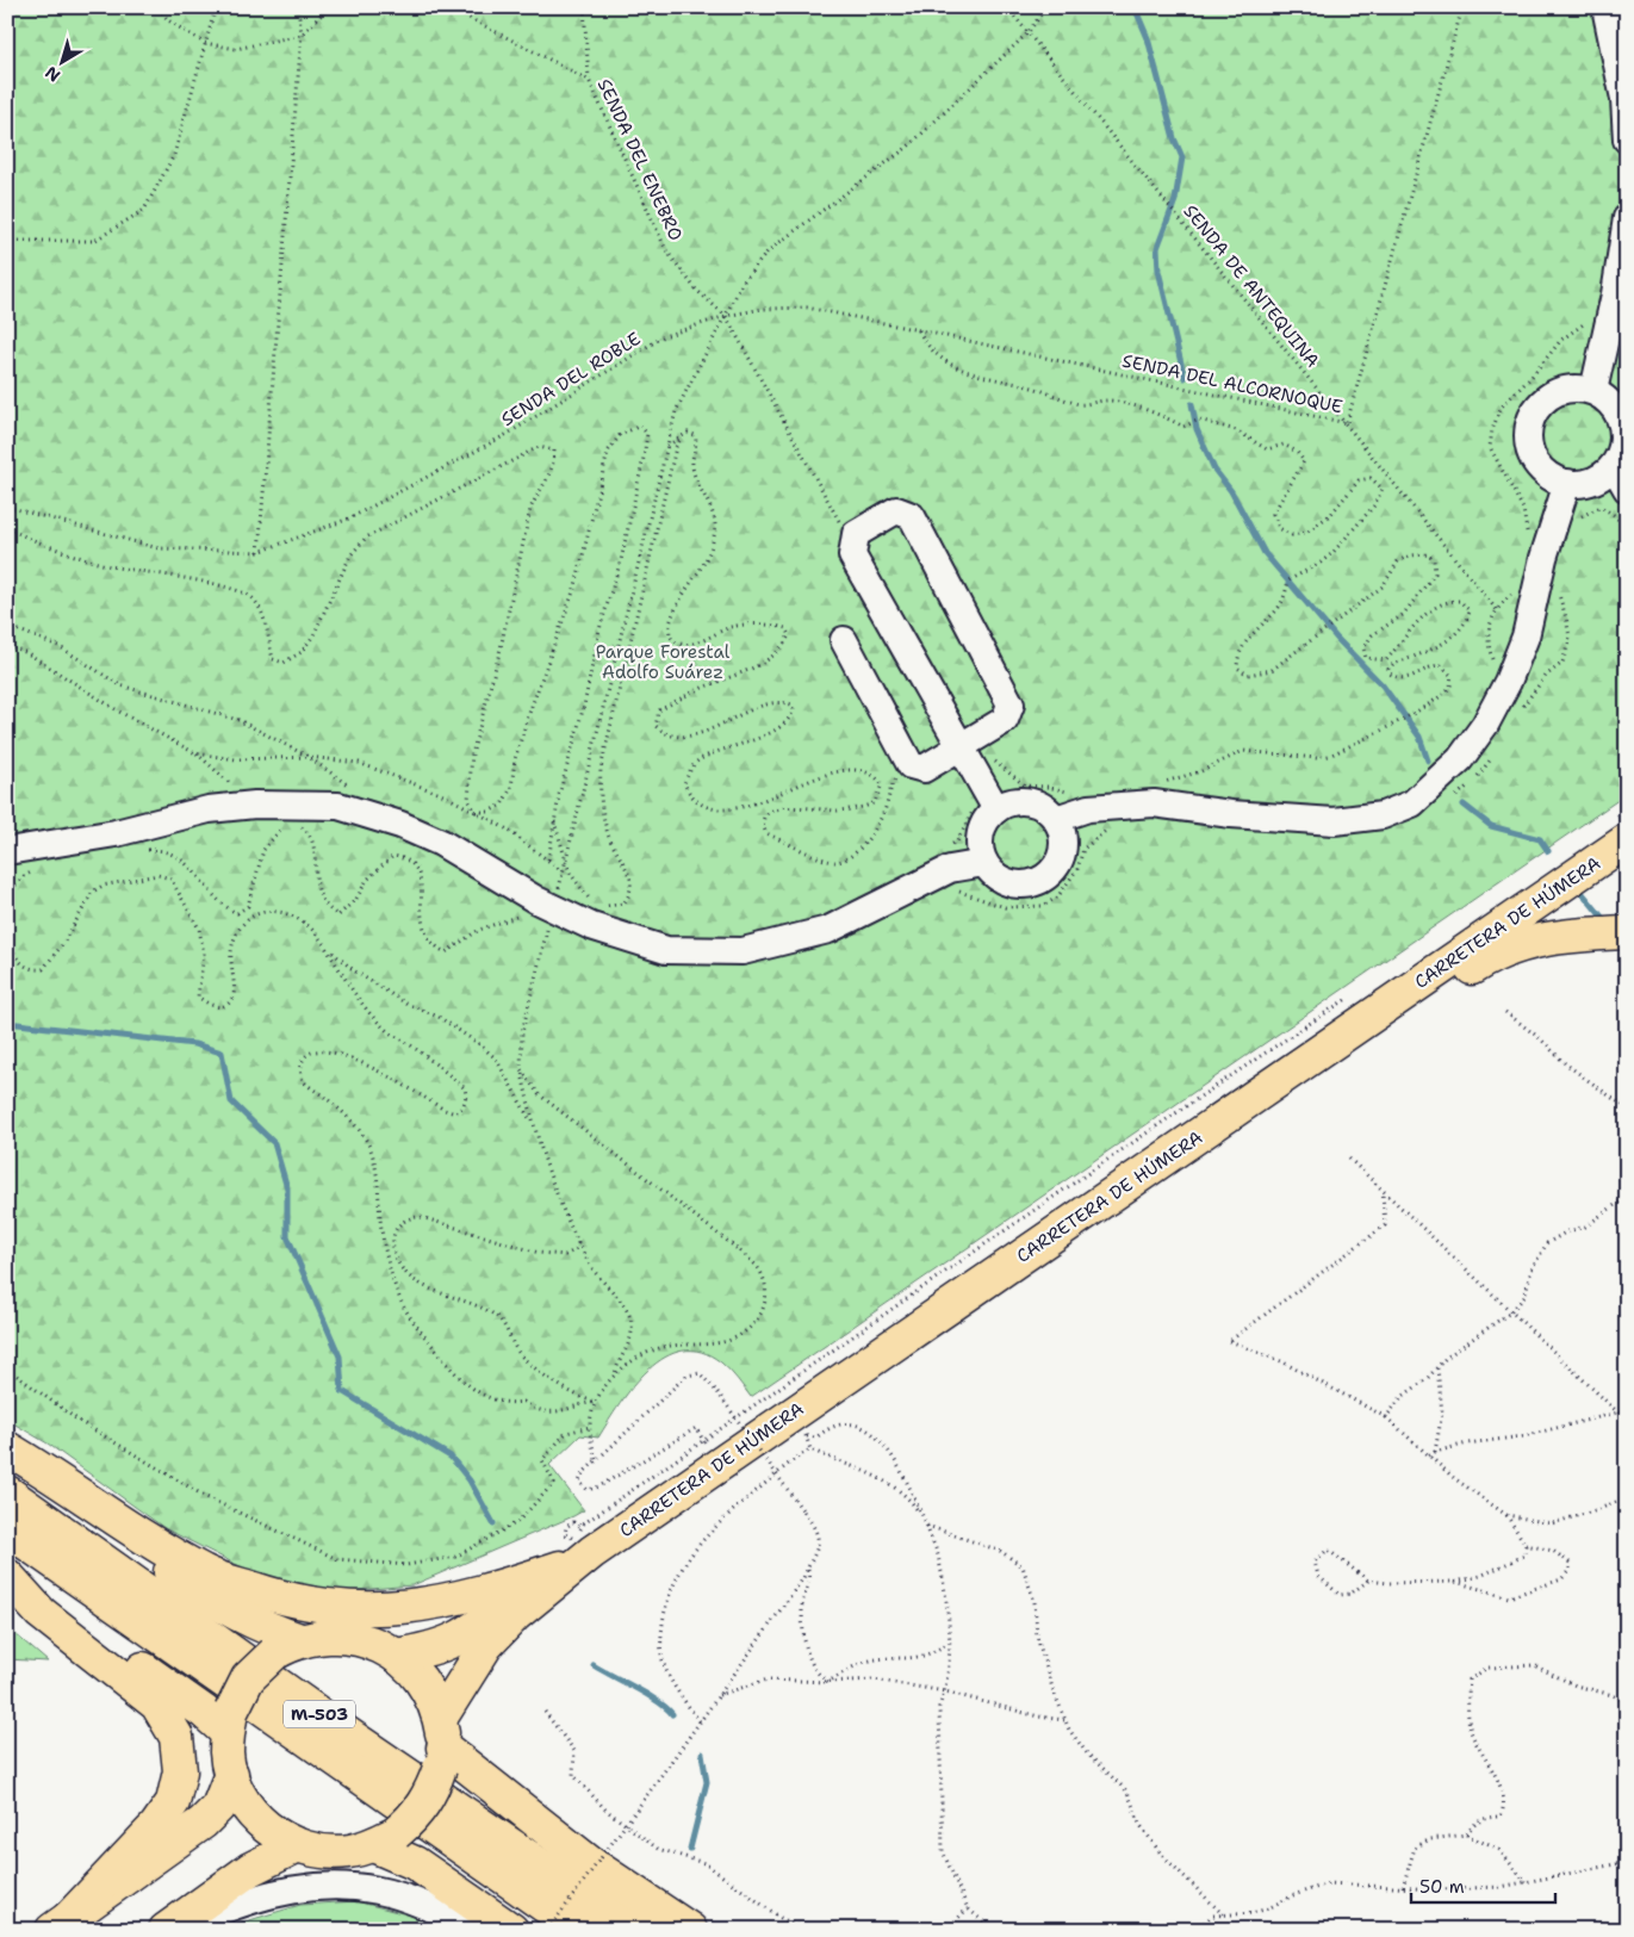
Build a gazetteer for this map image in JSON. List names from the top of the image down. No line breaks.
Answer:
{"streets":{"main road":["CARRETERA DE HÚMERA","M-503"],"path":["SENDA DEL ENEBRO","SENDA DE ANTEQUINA","SENDA DEL ROBLE","SENDA DEL ALCORNOQUE"]},"crossings":[["SENDA DEL ENEBRO","SENDA DEL ROBLE"],["SENDA DEL ENEBRO","SENDA DEL ALCORNOQUE"],["SENDA DE ANTEQUINA","SENDA DEL ALCORNOQUE"],["SENDA DEL ROBLE","SENDA DEL ALCORNOQUE"]],"parks":["Parque Forestal Adolfo Suárez"],"scale_bar":"50 m","north":"bottom left"}
